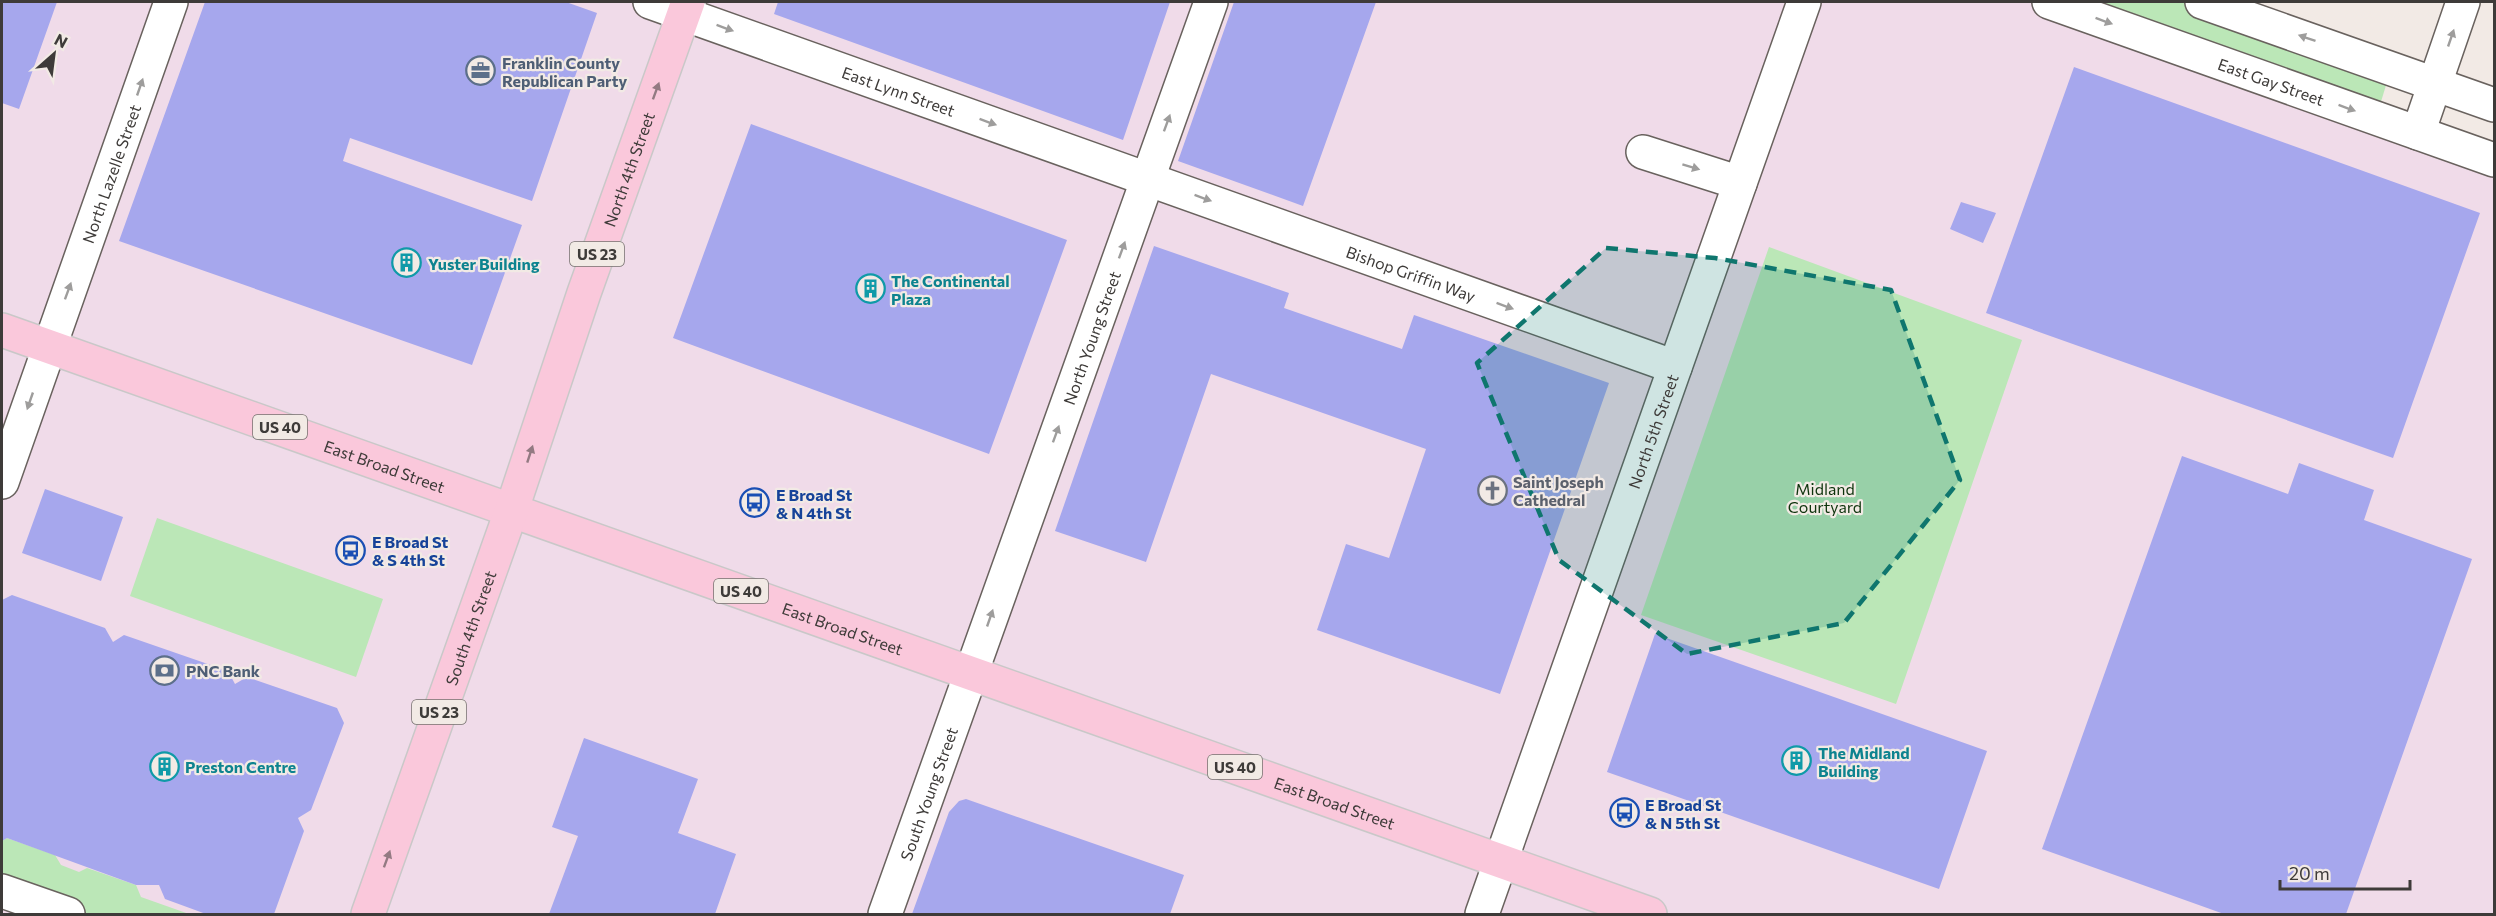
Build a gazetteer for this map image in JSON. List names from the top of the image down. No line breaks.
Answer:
{"streets":{"main road":["North 4th Street","US 23","US 40","East Broad Street","South 4th Street"],"street":["East Gay Street","East Lynn Street","North Lazelle Street","Bishop Griffin Way","North Young Street","North 5th Street","South Young Street"]},"crossings":[["East Lynn Street","North 4th Street"],["East Lynn Street","Bishop Griffin Way"],["East Lynn Street","North Young Street"],["North 4th Street","East Broad Street"],["North 4th Street","South 4th Street"],["North Lazelle Street","East Broad Street"],["Bishop Griffin Way","North Young Street"],["Bishop Griffin Way","North 5th Street"],["North Young Street","East Broad Street"],["North Young Street","South Young Street"],["North 5th Street","East Broad Street"],["East Broad Street","South 4th Street"],["East Broad Street","South Young Street"]],"one_way":["East Lynn Street","North 4th Street","Bishop Griffin Way","North Young Street","South 4th Street"],"parks":["Midland Courtyard"],"places":{"office":["Franklin County Republican Party"],"building":["Yuster Building","The Continental Plaza","The Midland Building","Preston Centre"],"church":["Saint Joseph Cathedral"],"bus stop":["E Broad St & N 4th St","E Broad St & S 4th St","E Broad St & N 5th St"],"bank":["PNC Bank"]},"scale_bar":"20 m","north":"top right"}
